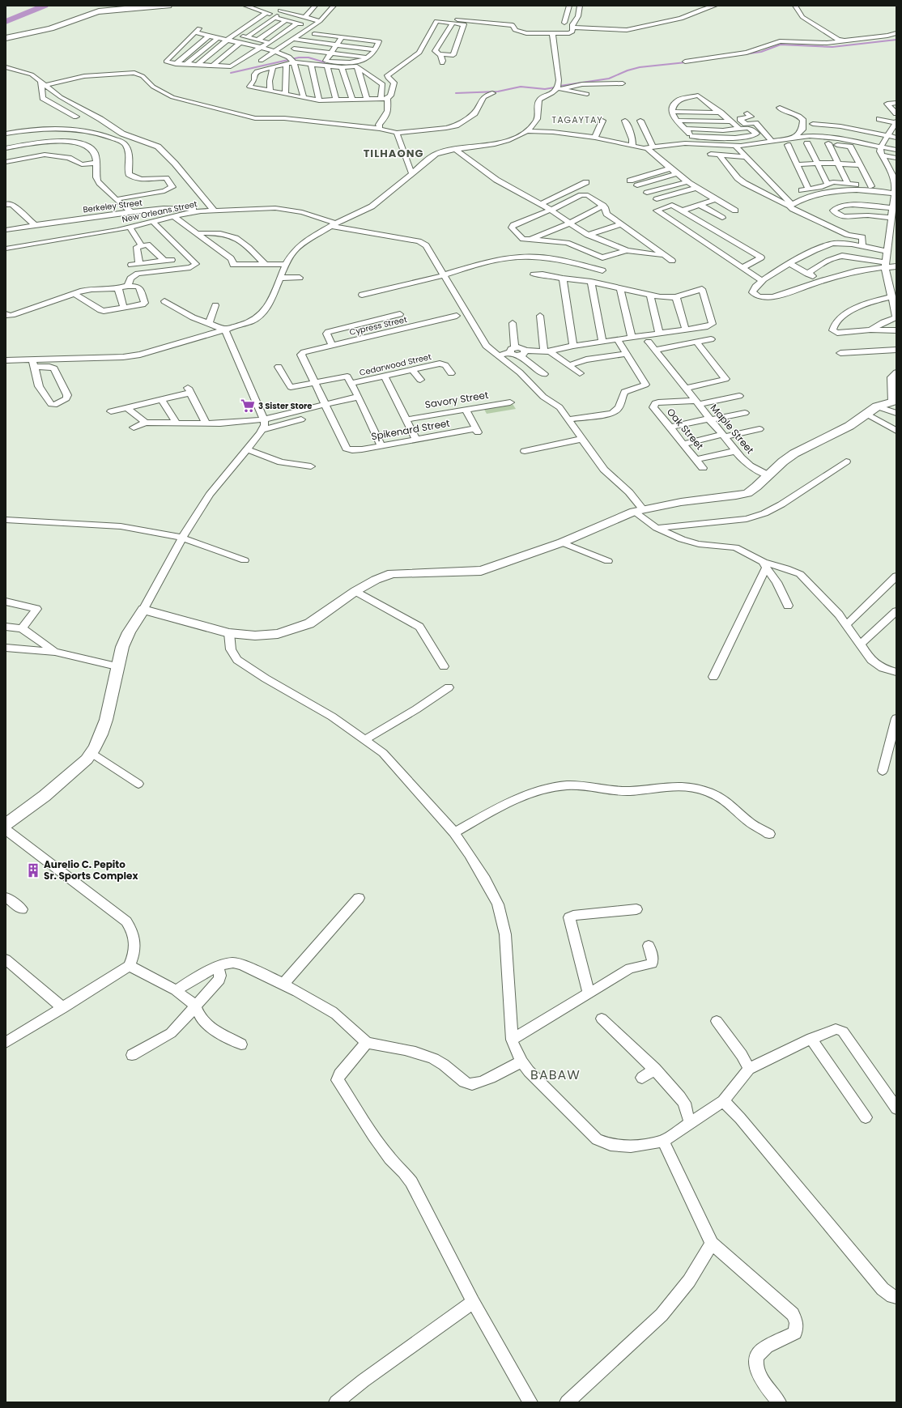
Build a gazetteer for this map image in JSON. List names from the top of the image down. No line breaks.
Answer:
{"streets":{"street":["Berkeley Street","New Orleans Street","Cypress Street","Cedarwood Street","Savory Street","Oak Street","Maple Street","Spikenard Street"]},"crossings":[["Savory Street","Spikenard Street"],["Oak Street","Maple Street"]],"districts":["TAGAYTAY","TILHAONG","BABAW"],"places":{"supermarket":["3 Sister Store"],"building":["Aurelio C. Pepito Sr. Sports Complex"]}}
